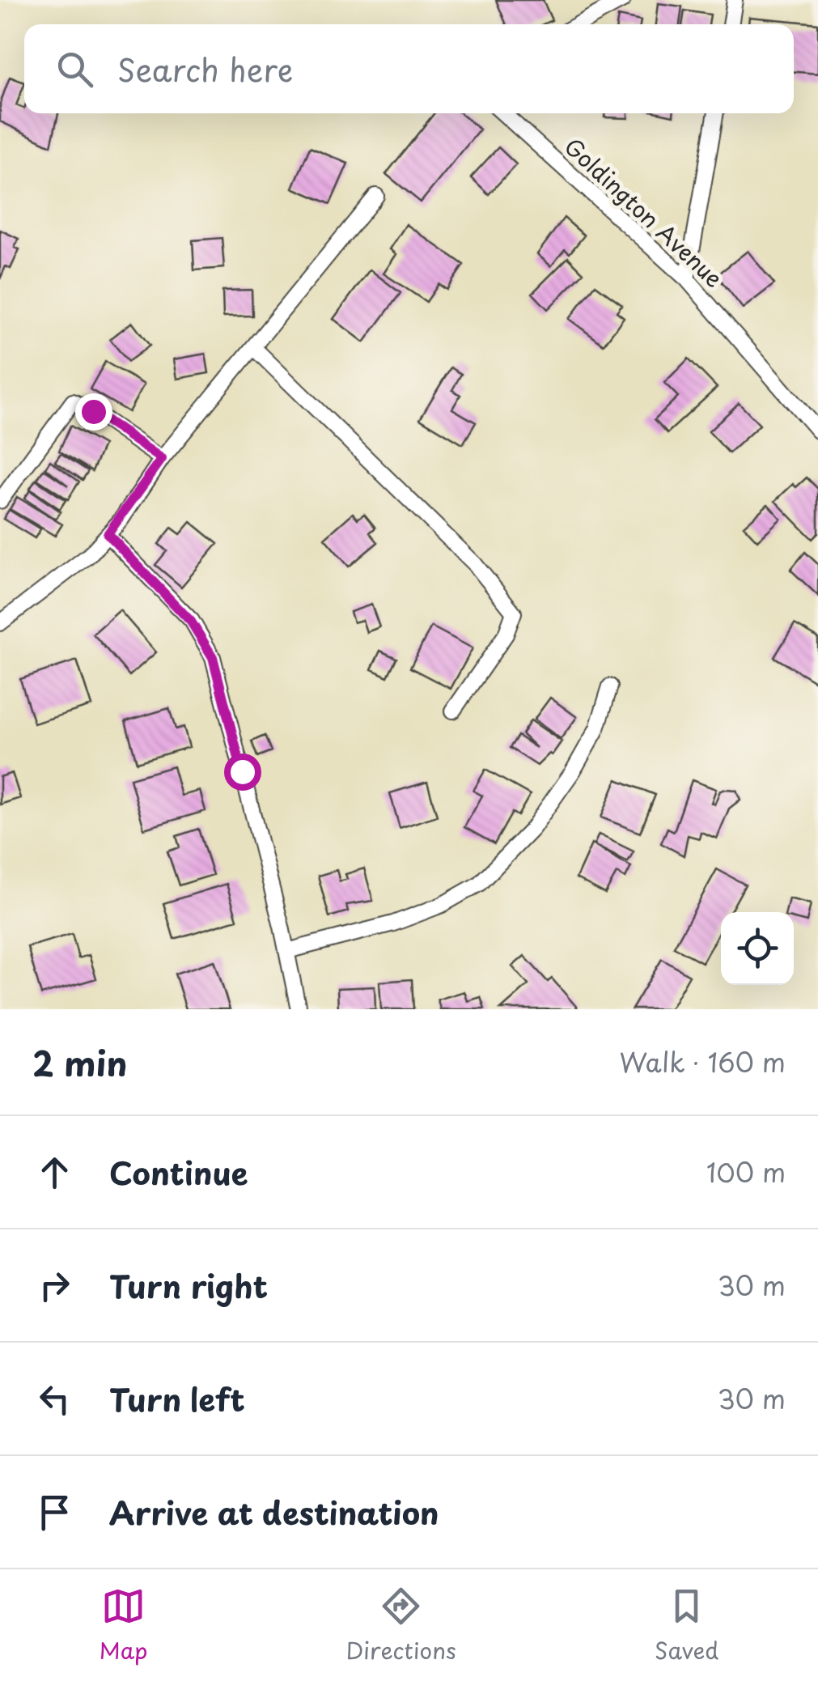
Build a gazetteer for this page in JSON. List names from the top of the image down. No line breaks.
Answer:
{"streets":{"street":["Goldington Avenue"]},"page":{"search":"Search here","heading":["2 min","Walk · 160 m"],"list":[["Continue","100 m"],["Turn right","30 m"],["Turn left","30 m"],"Arrive at destination"],"nav":["Map","Directions","Saved"]}}
